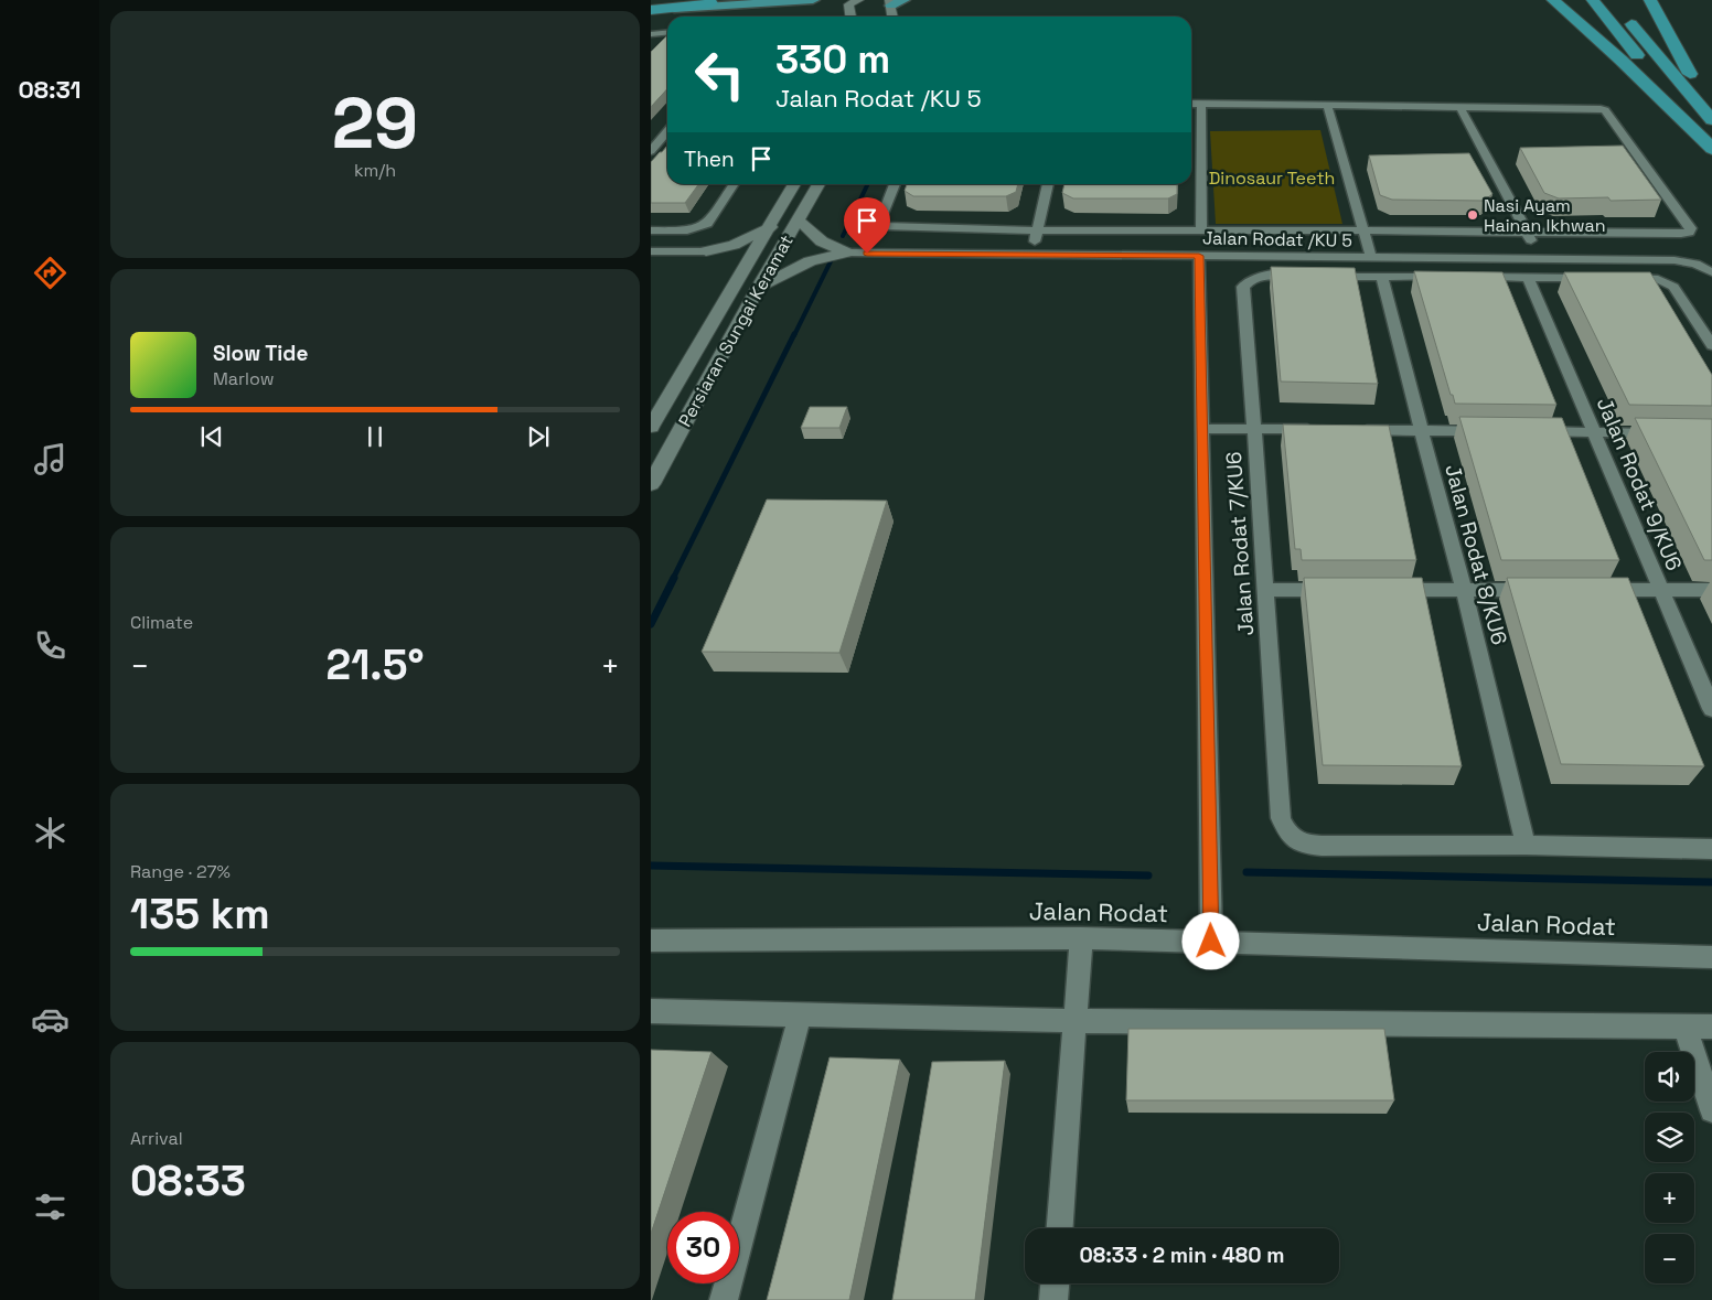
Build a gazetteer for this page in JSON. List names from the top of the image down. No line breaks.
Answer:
{"streets":{"street":["Jalan Rodat /KU 5","Persiaran Sungai Keramat","Jalan Rodat 9/KU6","Jalan Rodat 7/KU6","Jalan Rodat 8/KU6","Jalan Rodat"]},"crossings":[["Jalan Rodat 7/KU6","Jalan Rodat 8/KU6"]],"parks":["Dinosaur Teeth"],"places":["Nasi Ayam Hainan Ikhwan"],"page":{"tabs":"08:31","tile":[["29","km/h"],"Climate",["Range · 27%","135 km"],["Arrival","08:33"]],"turn":["330 m","Jalan Rodat /KU 5"],"then":"Then","song":["Slow Tide","Marlow"],"heat":["−","21.5°","+"],"map_buttons":["+","−"],"limit":"30","trip":"08:33 · 2 min · 480 m"}}
